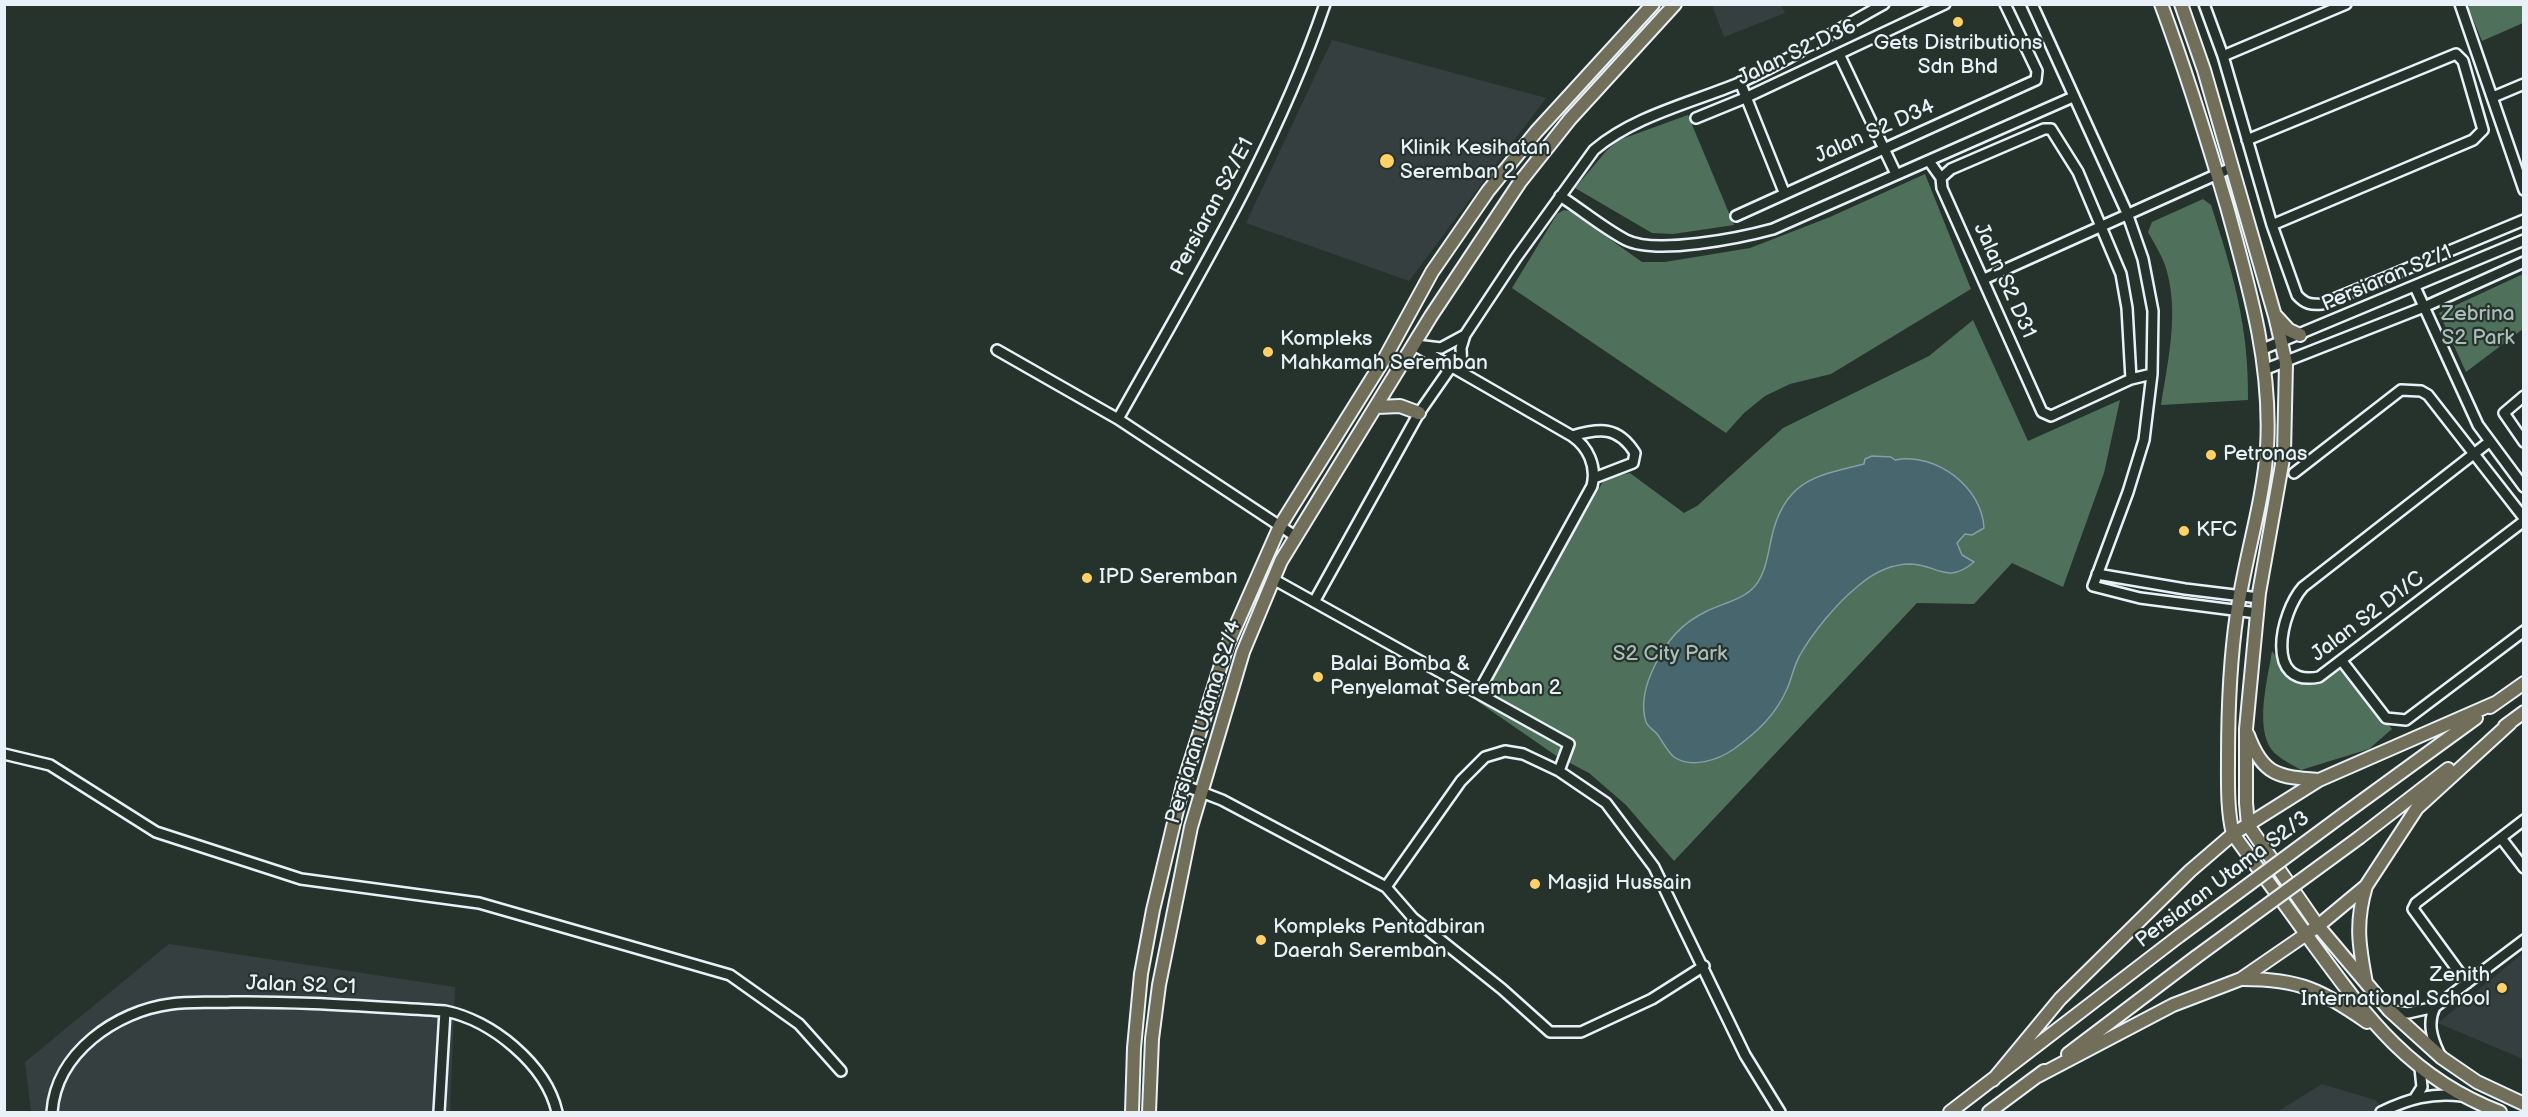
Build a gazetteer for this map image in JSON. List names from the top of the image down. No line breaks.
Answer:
{"streets":{"main road":["Persiaran Utama S2/4","Persiaran Utama S2/3"],"street":["Jalan S2 D36","Jalan S2 D34","Persiaran S2/E1","Persiaran S2/1","Jalan S2 D31","Jalan S2 D1/C","Jalan S2 C1"]},"parks":["Zebrina S2 Park","S2 City Park"],"places":["Gets Distributions Sdn Bhd","Klinik Kesihatan Seremban 2","Kompleks Mahkamah Seremban","Petronas","KFC","IPD Seremban","Balai Bomba & Penyelamat Seremban 2","Masjid Hussain","Kompleks Pentadbiran Daerah Seremban","Zenith International School"]}
